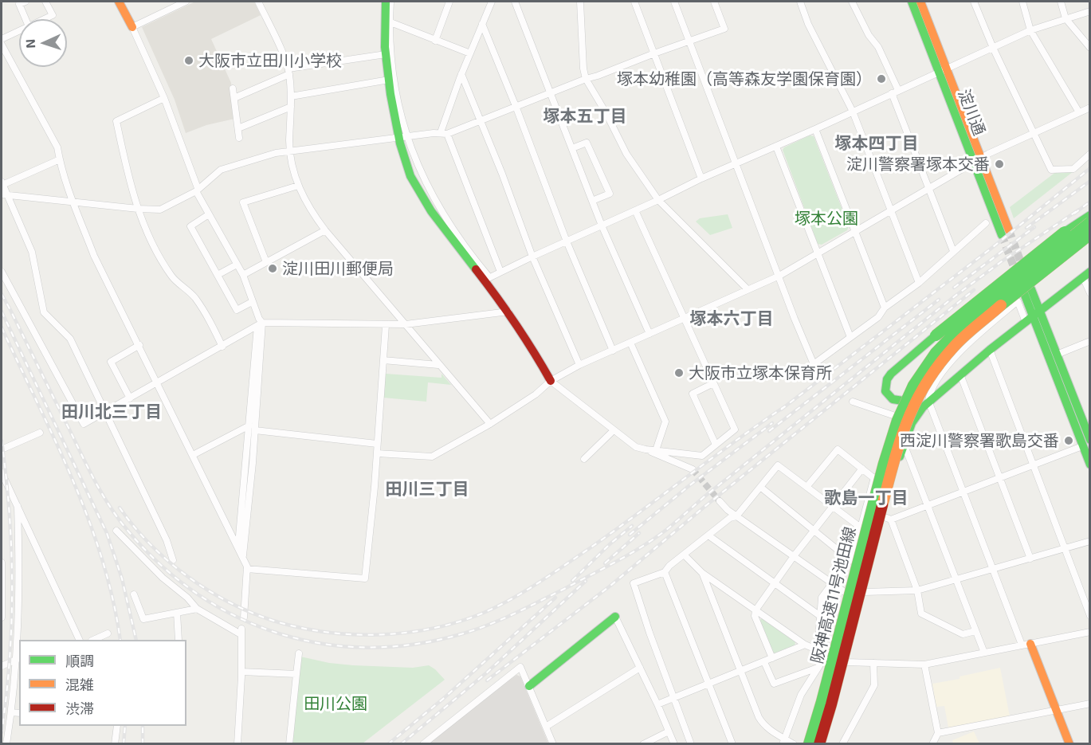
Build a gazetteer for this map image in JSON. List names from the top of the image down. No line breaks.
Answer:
{"streets":{"main road":["淀川通","阪神高速11号池田線"]},"districts":["塚本五丁目","塚本四丁目","塚本六丁目","田川北三丁目","田川三丁目","歌島一丁目"],"parks":["塚本公園","田川公園"],"places":["大阪市立田川小学校","塚本幼稚園（高等森友学園保育園）","淀川警察署塚本交番","淀川田川郵便局","大阪市立塚本保育所","西淀川警察署歌島交番"],"legend":["順調","混雑","渋滞"],"north":"left"}
